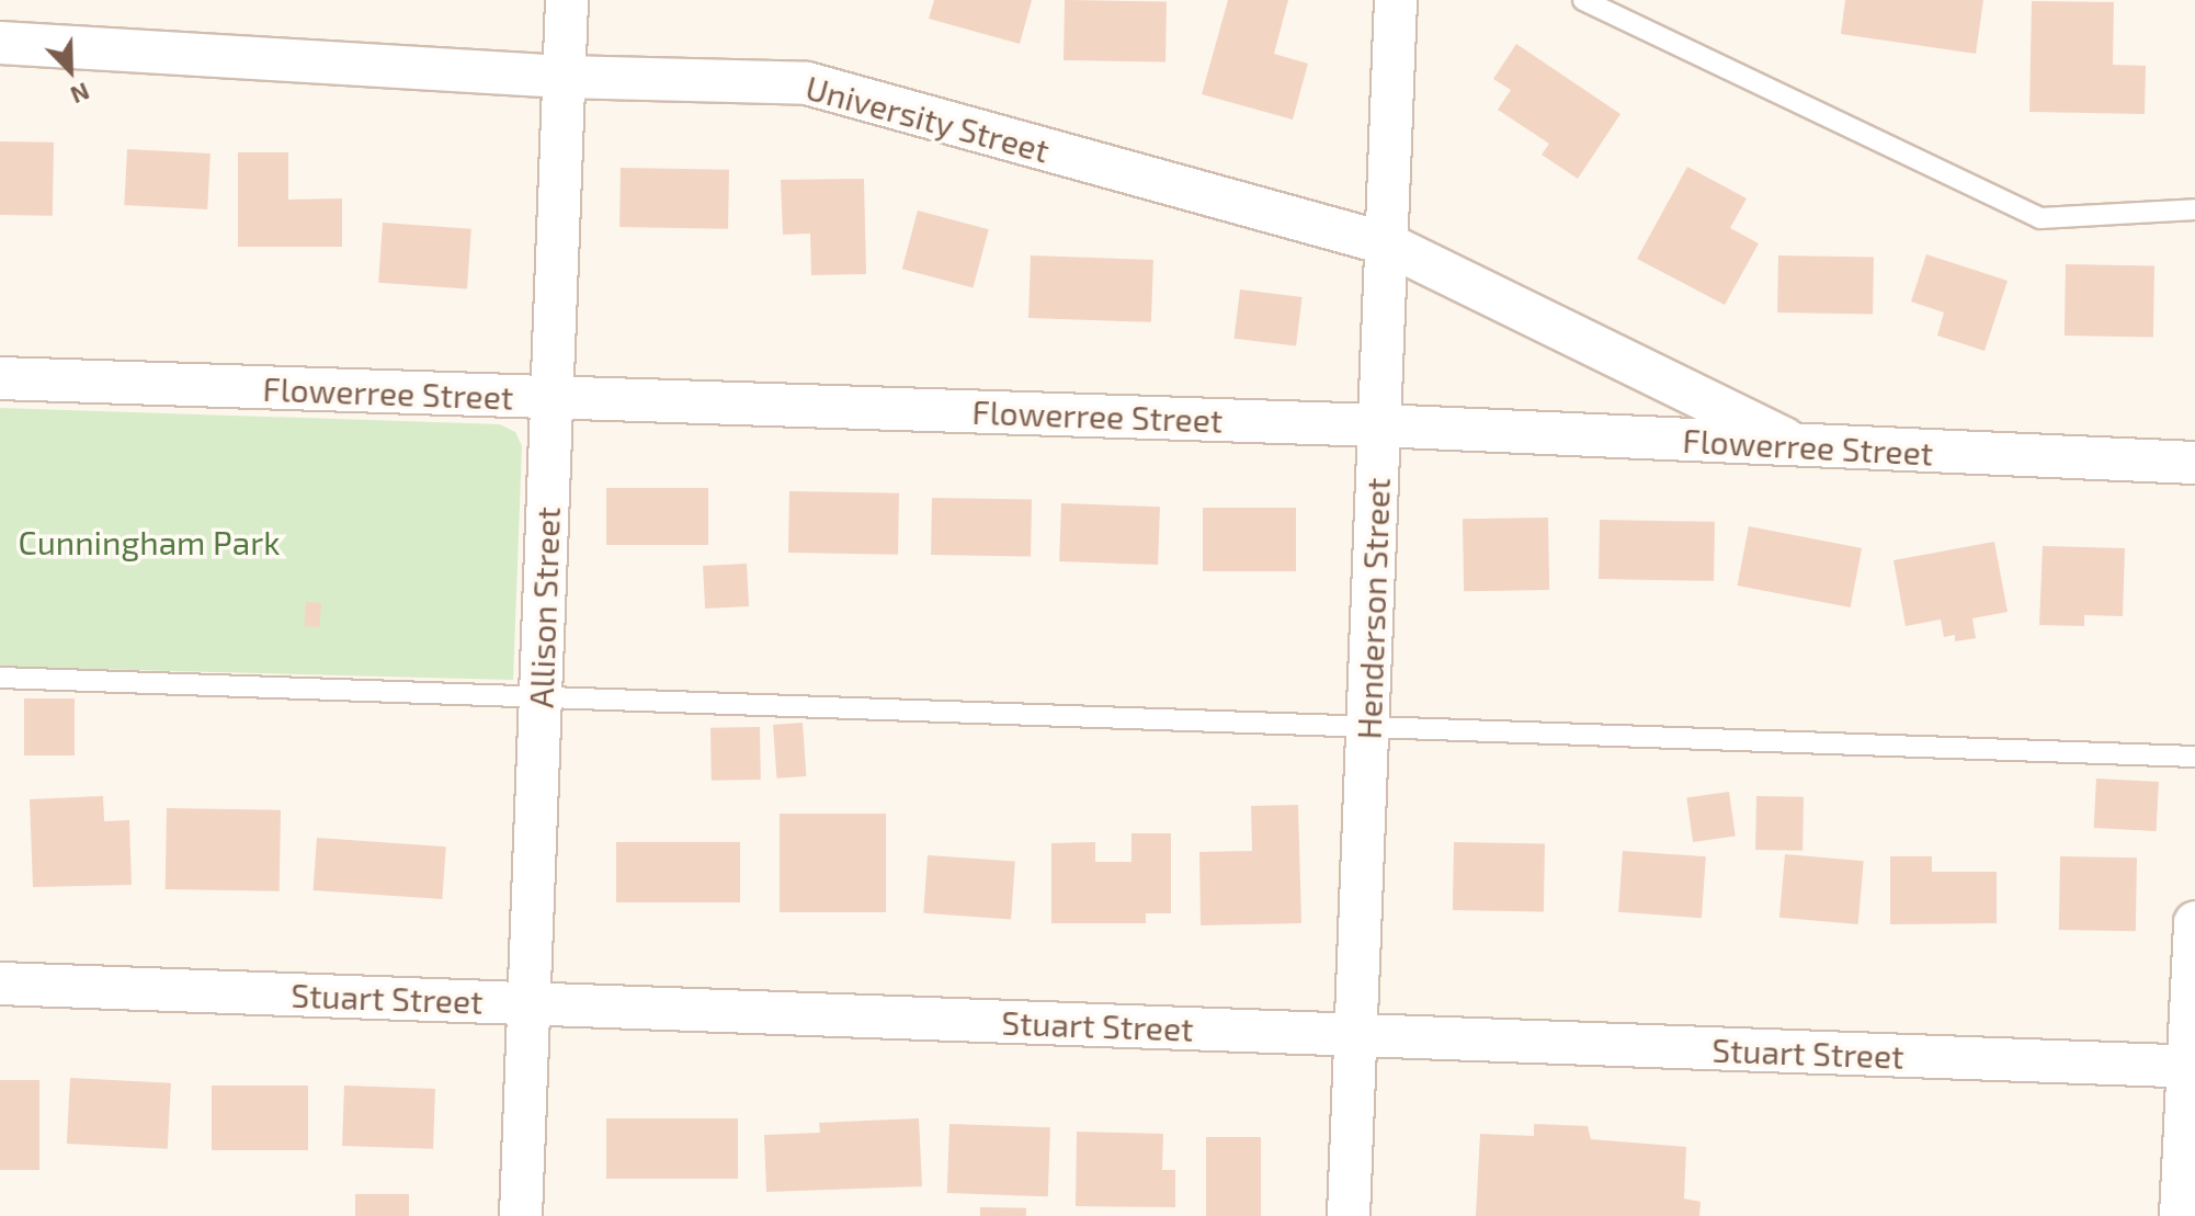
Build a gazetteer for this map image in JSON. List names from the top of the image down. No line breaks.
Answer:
{"streets":{"street":["University Street","Flowerree Street","Allison Street","Henderson Street","Stuart Street"]},"crossings":[["University Street","Flowerree Street"],["University Street","Allison Street"],["University Street","Henderson Street"],["Flowerree Street","Allison Street"],["Flowerree Street","Henderson Street"],["Allison Street","Stuart Street"],["Henderson Street","Stuart Street"]],"parks":["Cunningham Park"],"north":"bottom right"}
